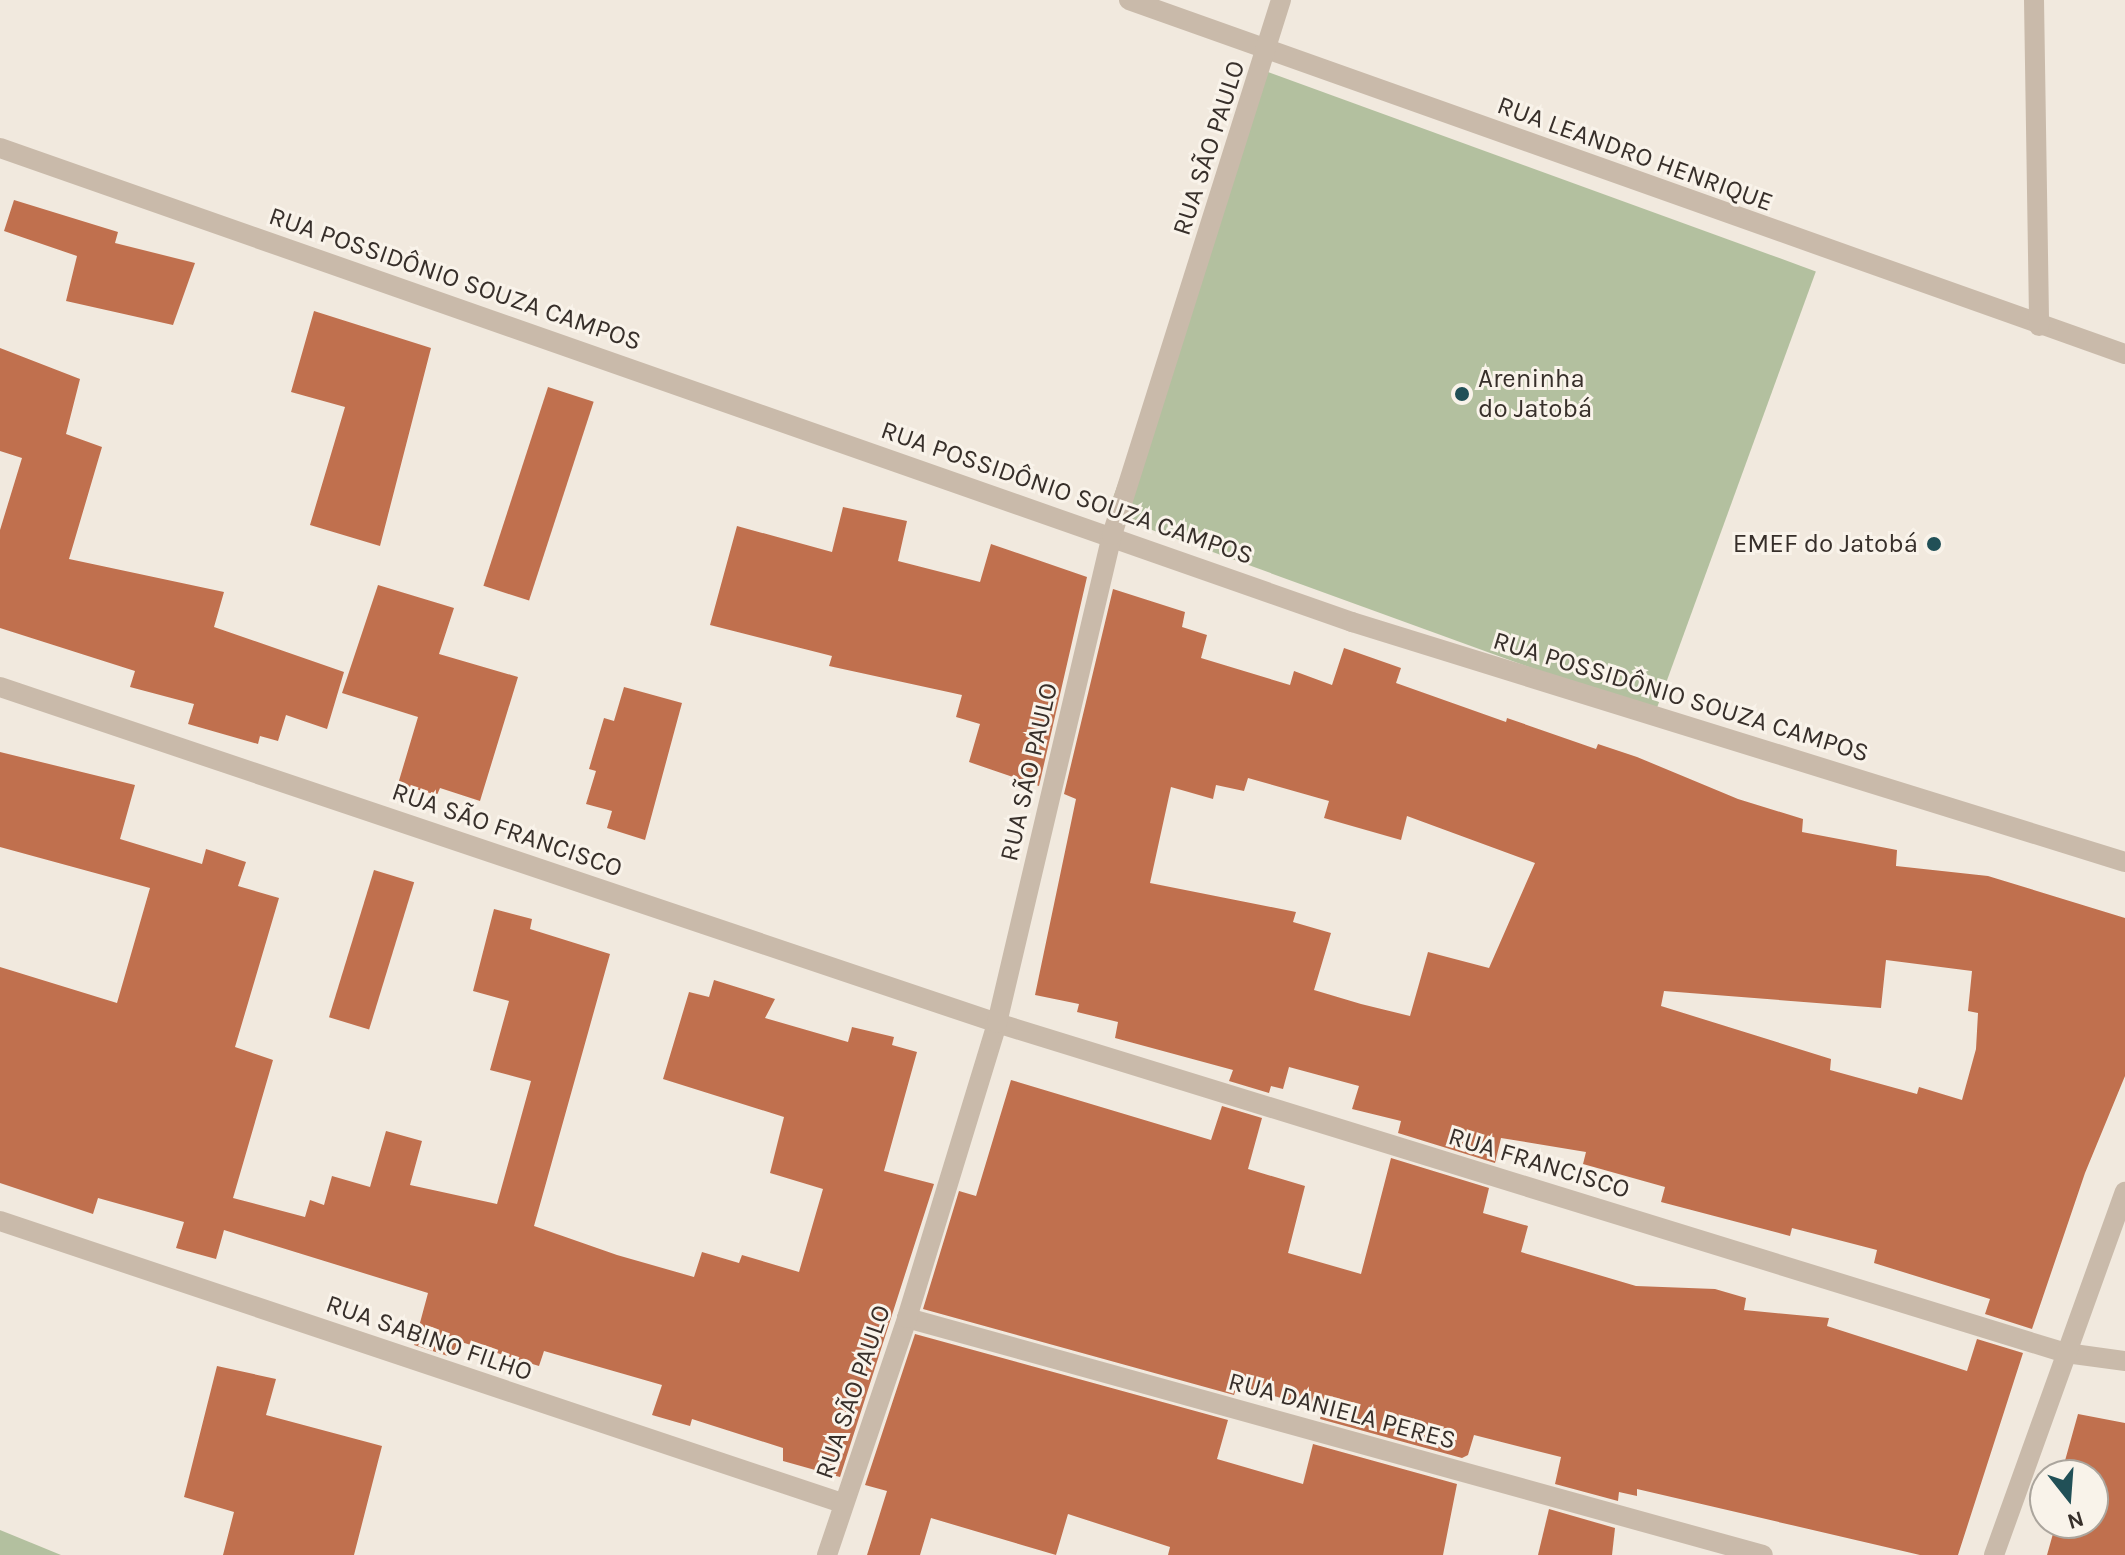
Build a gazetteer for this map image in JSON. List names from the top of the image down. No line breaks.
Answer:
{"streets":{"street":["RUA SÃO PAULO","RUA LEANDRO HENRIQUE","RUA POSSIDÔNIO SOUZA CAMPOS","RUA SÃO FRANCISCO","RUA FRANCISCO","RUA SABINO FILHO","RUA DANIELA PERES"]},"crossings":[["RUA SÃO PAULO","RUA LEANDRO HENRIQUE"],["RUA SÃO PAULO","RUA POSSIDÔNIO SOUZA CAMPOS"],["RUA SÃO PAULO","RUA SÃO FRANCISCO"],["RUA SÃO PAULO","RUA FRANCISCO"],["RUA SÃO PAULO","RUA SABINO FILHO"],["RUA SÃO PAULO","RUA DANIELA PERES"],["RUA SÃO FRANCISCO","RUA FRANCISCO"]],"places":["Areninha do Jatobá","EMEF do Jatobá"],"north":"bottom"}
